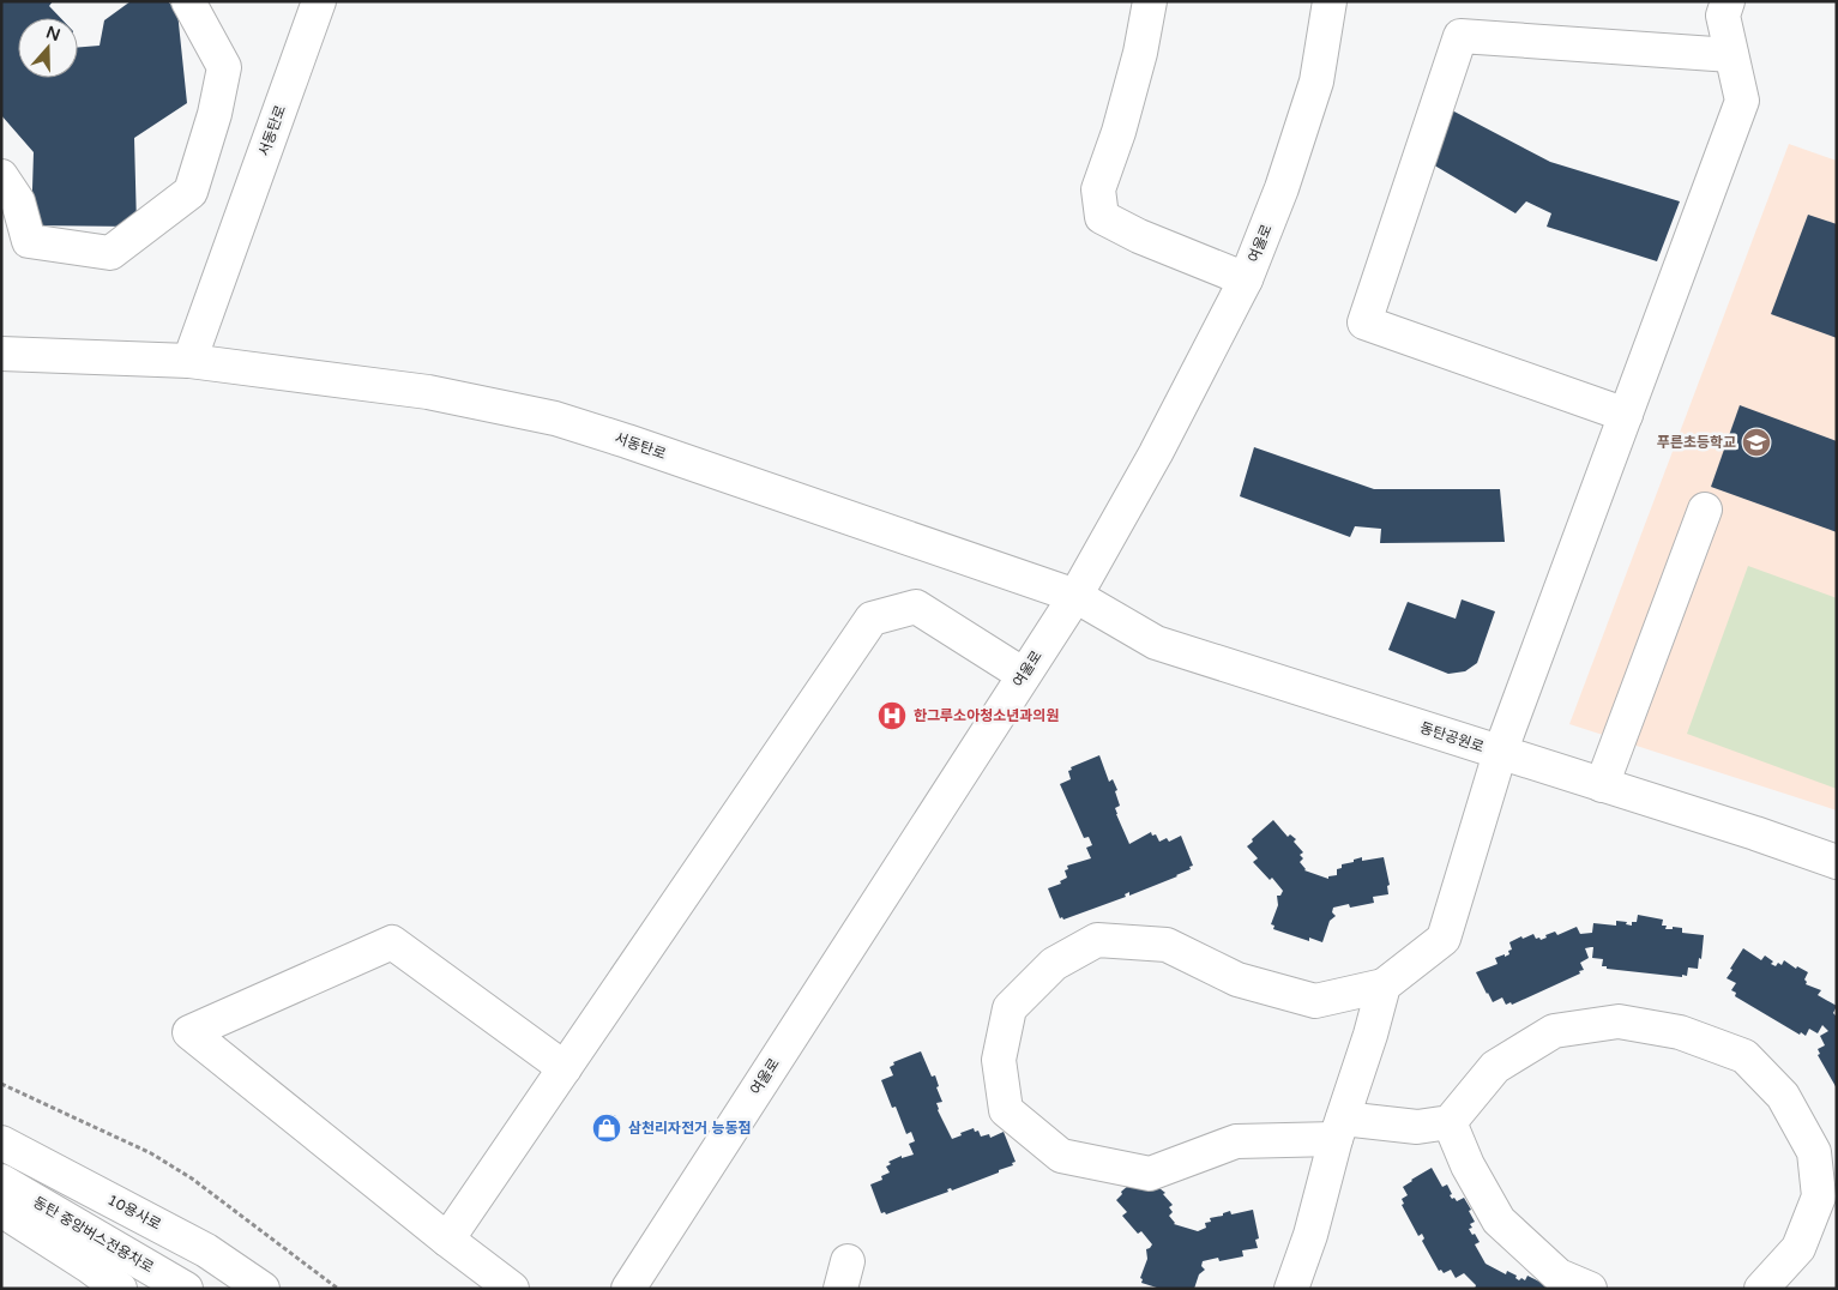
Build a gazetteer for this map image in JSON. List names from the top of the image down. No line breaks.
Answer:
{"streets":{"street":["서동탄로","여울로","동탄공원로","10용사로","동탄 중앙버스전용차로"]},"crossings":[["서동탄로","여울로"],["서동탄로","동탄공원로"],["여울로","동탄공원로"]],"places":{"school or university":["푸른초등학교"],"hospital":["한그루소아청소년과의원"],"shop":["삼천리자전거 능동점"]},"north":"top"}
